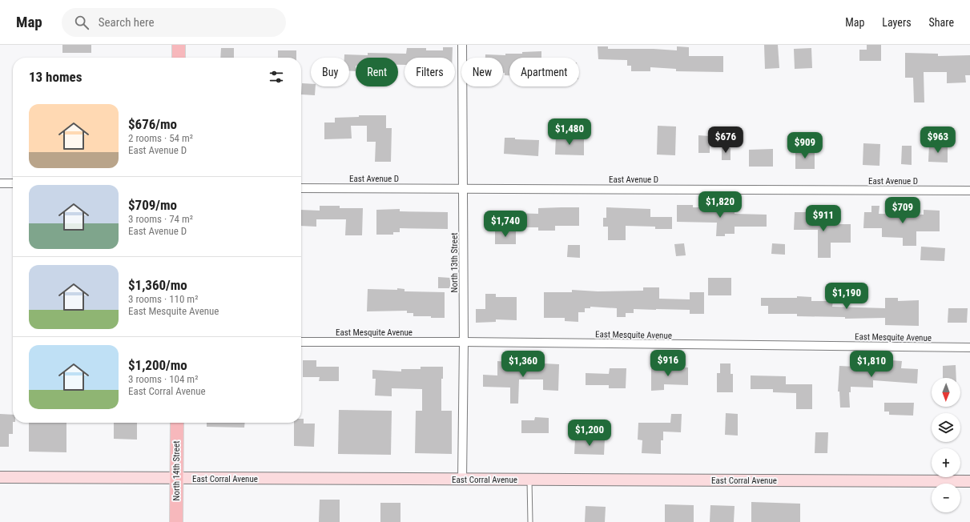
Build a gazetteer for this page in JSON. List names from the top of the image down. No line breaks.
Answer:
{"streets":{"main road":["North 14th Street","East Corral Avenue"],"street":["East Avenue D","North 13th Street","East Mesquite Avenue"]},"crossings":[["East Avenue D","North 13th Street"],["North 13th Street","East Mesquite Avenue"],["North 13th Street","East Corral Avenue"],["North 14th Street","East Corral Avenue"]],"north":"bottom","page":{"header":"Map","search":"Search here","nav":["Map","Layers","Share"],"chip":["Buy","Rent","Filters","New","Apartment"],"heading":"13 homes","list":[{"name":"$676/mo","note":"2 rooms · 54 m² · East Avenue D"},{"name":"$709/mo","note":"3 rooms · 74 m² · East Avenue D"},{"name":"$1,360/mo","note":"3 rooms · 110 m² · East Mesquite Avenue"},{"name":"$1,200/mo","note":"3 rooms · 104 m² · East Corral Avenue"}],"price":["$1,480","$676","$963","$909","$1,820","$709","$911","$1,740","$1,190","$916","$1,360","$1,810","$1,200"],"map_buttons":["+","−"]}}
